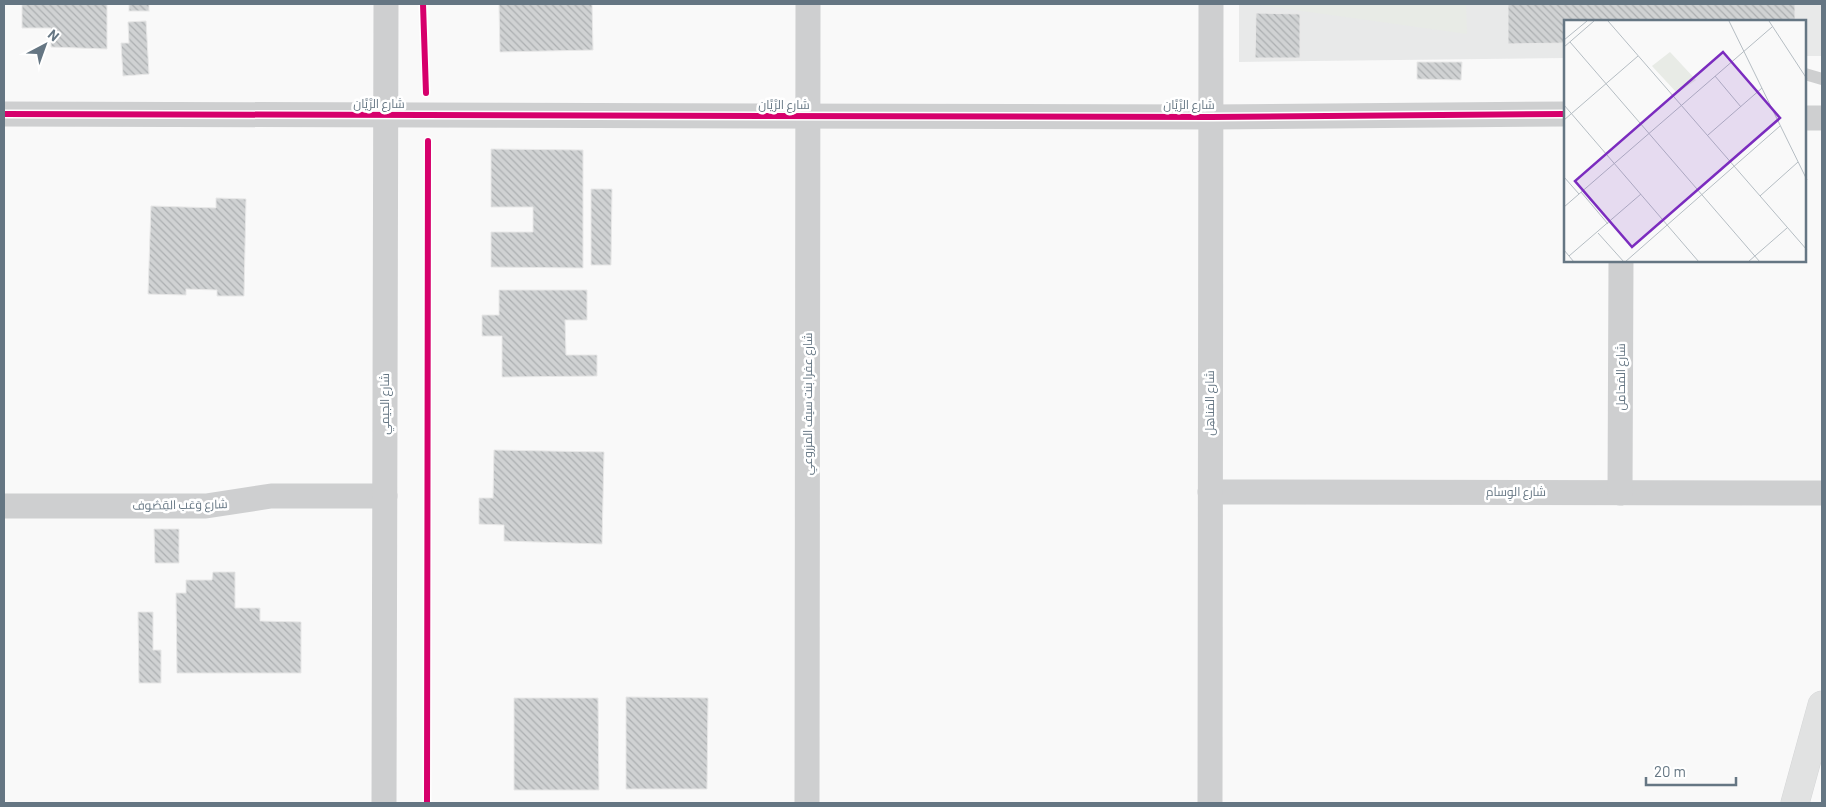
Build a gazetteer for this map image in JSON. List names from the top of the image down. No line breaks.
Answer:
{"streets":{"street":["شارع الرَّيَّان","شارع المَحامِل","شارع المَناهِل","شارع الجيمي","شارع عفرا بنت سيف المزروعي","شارع الوِسام","شارع وَعَب القِصُوف"]},"crossings":[["شارع الرَّيَّان","شارع المَناهِل"],["شارع الرَّيَّان","شارع الجيمي"],["شارع الرَّيَّان","شارع عفرا بنت سيف المزروعي"],["شارع المَحامِل","شارع الوِسام"],["شارع المَناهِل","شارع الوِسام"],["شارع الجيمي","شارع وَعَب القِصُوف"]],"scale_bar":"20 m","north":"top right"}
